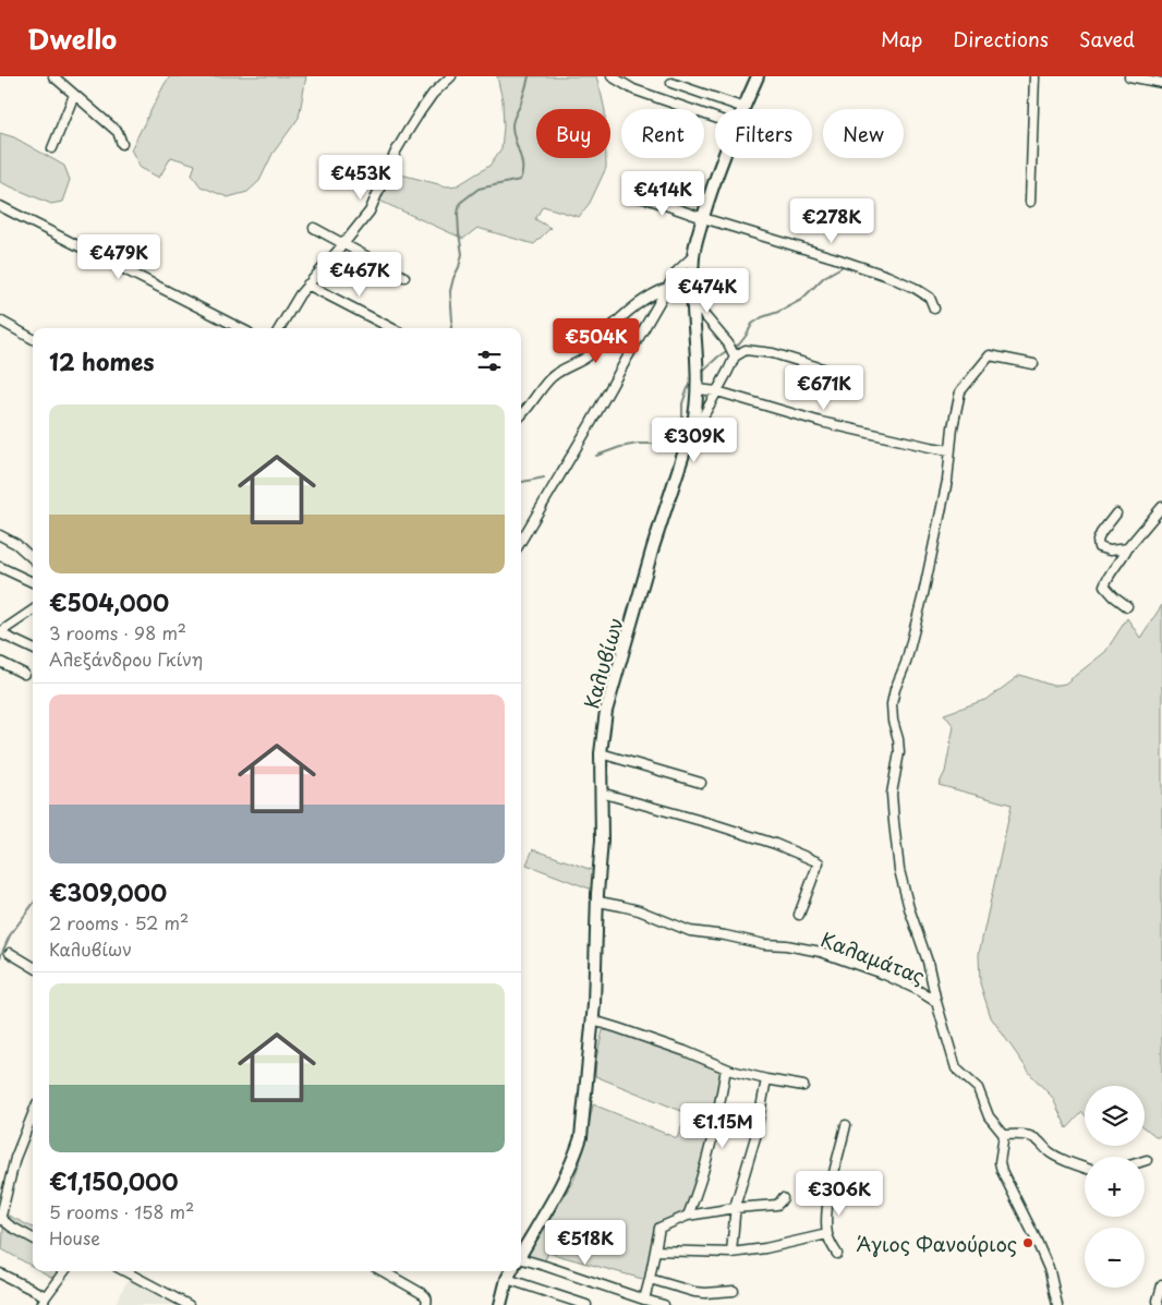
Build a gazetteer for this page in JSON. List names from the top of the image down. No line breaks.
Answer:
{"streets":{"main road":["Καλυβίων"],"street":["Καλαμάτας"]},"crossings":[["Καλυβίων","Καλαμάτας"]],"places":["Άγιος Φανούριος"],"page":{"header":"Dwello","nav":["Map","Directions","Saved"],"chip":["Buy","Rent","Filters","New"],"price":["€453K","€414K","€278K","€479K","€467K","€474K","€504K","€671K","€309K","€1.15M","€306K","€518K"],"heading":"12 homes","list":[{"name":"€504,000","note":"3 rooms · 98 m² · Αλεξάνδρου Γκίνη"},{"name":"€309,000","note":"2 rooms · 52 m² · Καλυβίων"},{"name":"€1,150,000","note":"5 rooms · 158 m² · House"}],"map_buttons":["+","−"]}}
